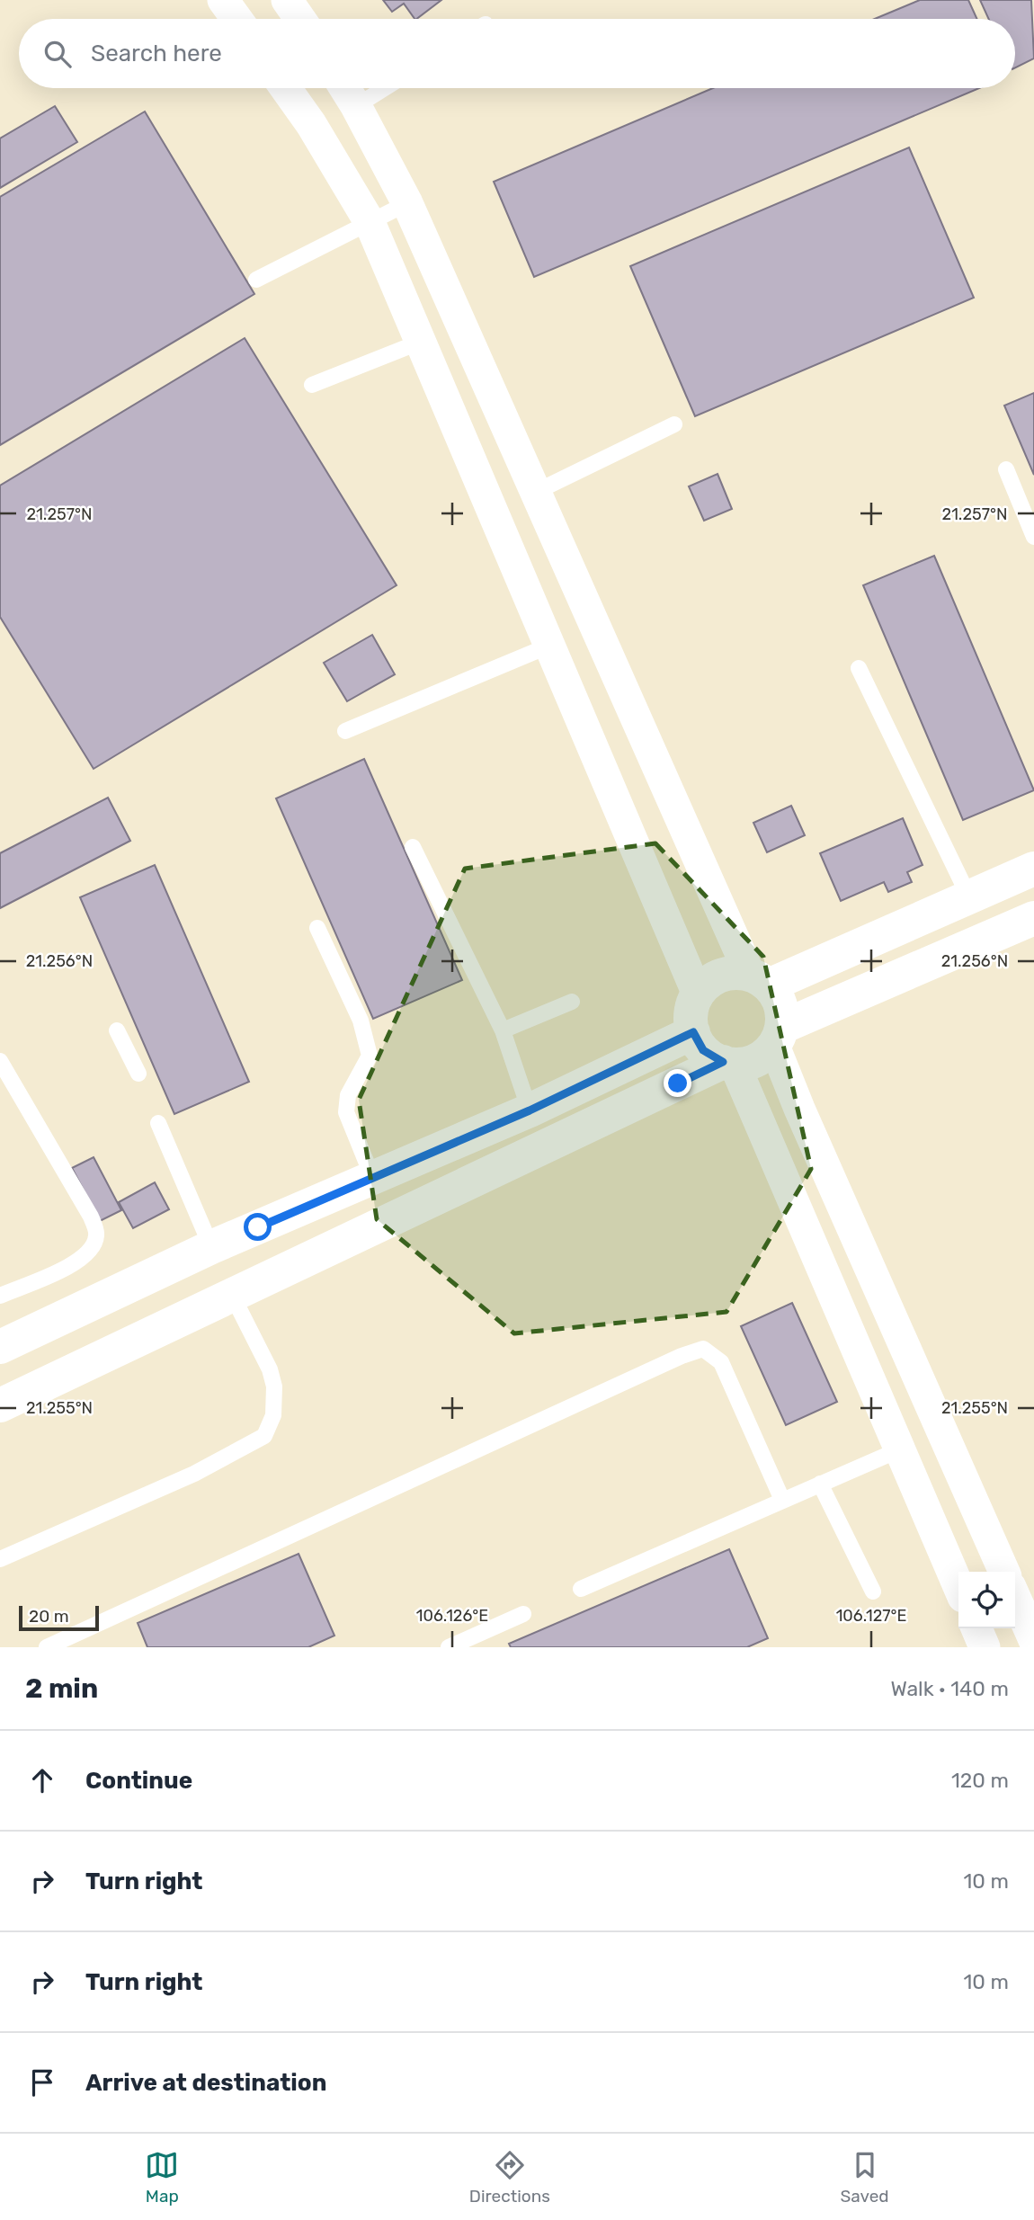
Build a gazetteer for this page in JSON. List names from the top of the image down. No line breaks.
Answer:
{"scale_bar":"20 m","page":{"search":"Search here","scale":"20 m","heading":["2 min","Walk · 140 m"],"list":[["Continue","120 m"],["Turn right","10 m"],["Turn right","10 m"],"Arrive at destination"],"nav":["Map","Directions","Saved"]},"coordinates":["21.257°N","21.256°N","21.255°N","106.126°E","106.127°E"]}
